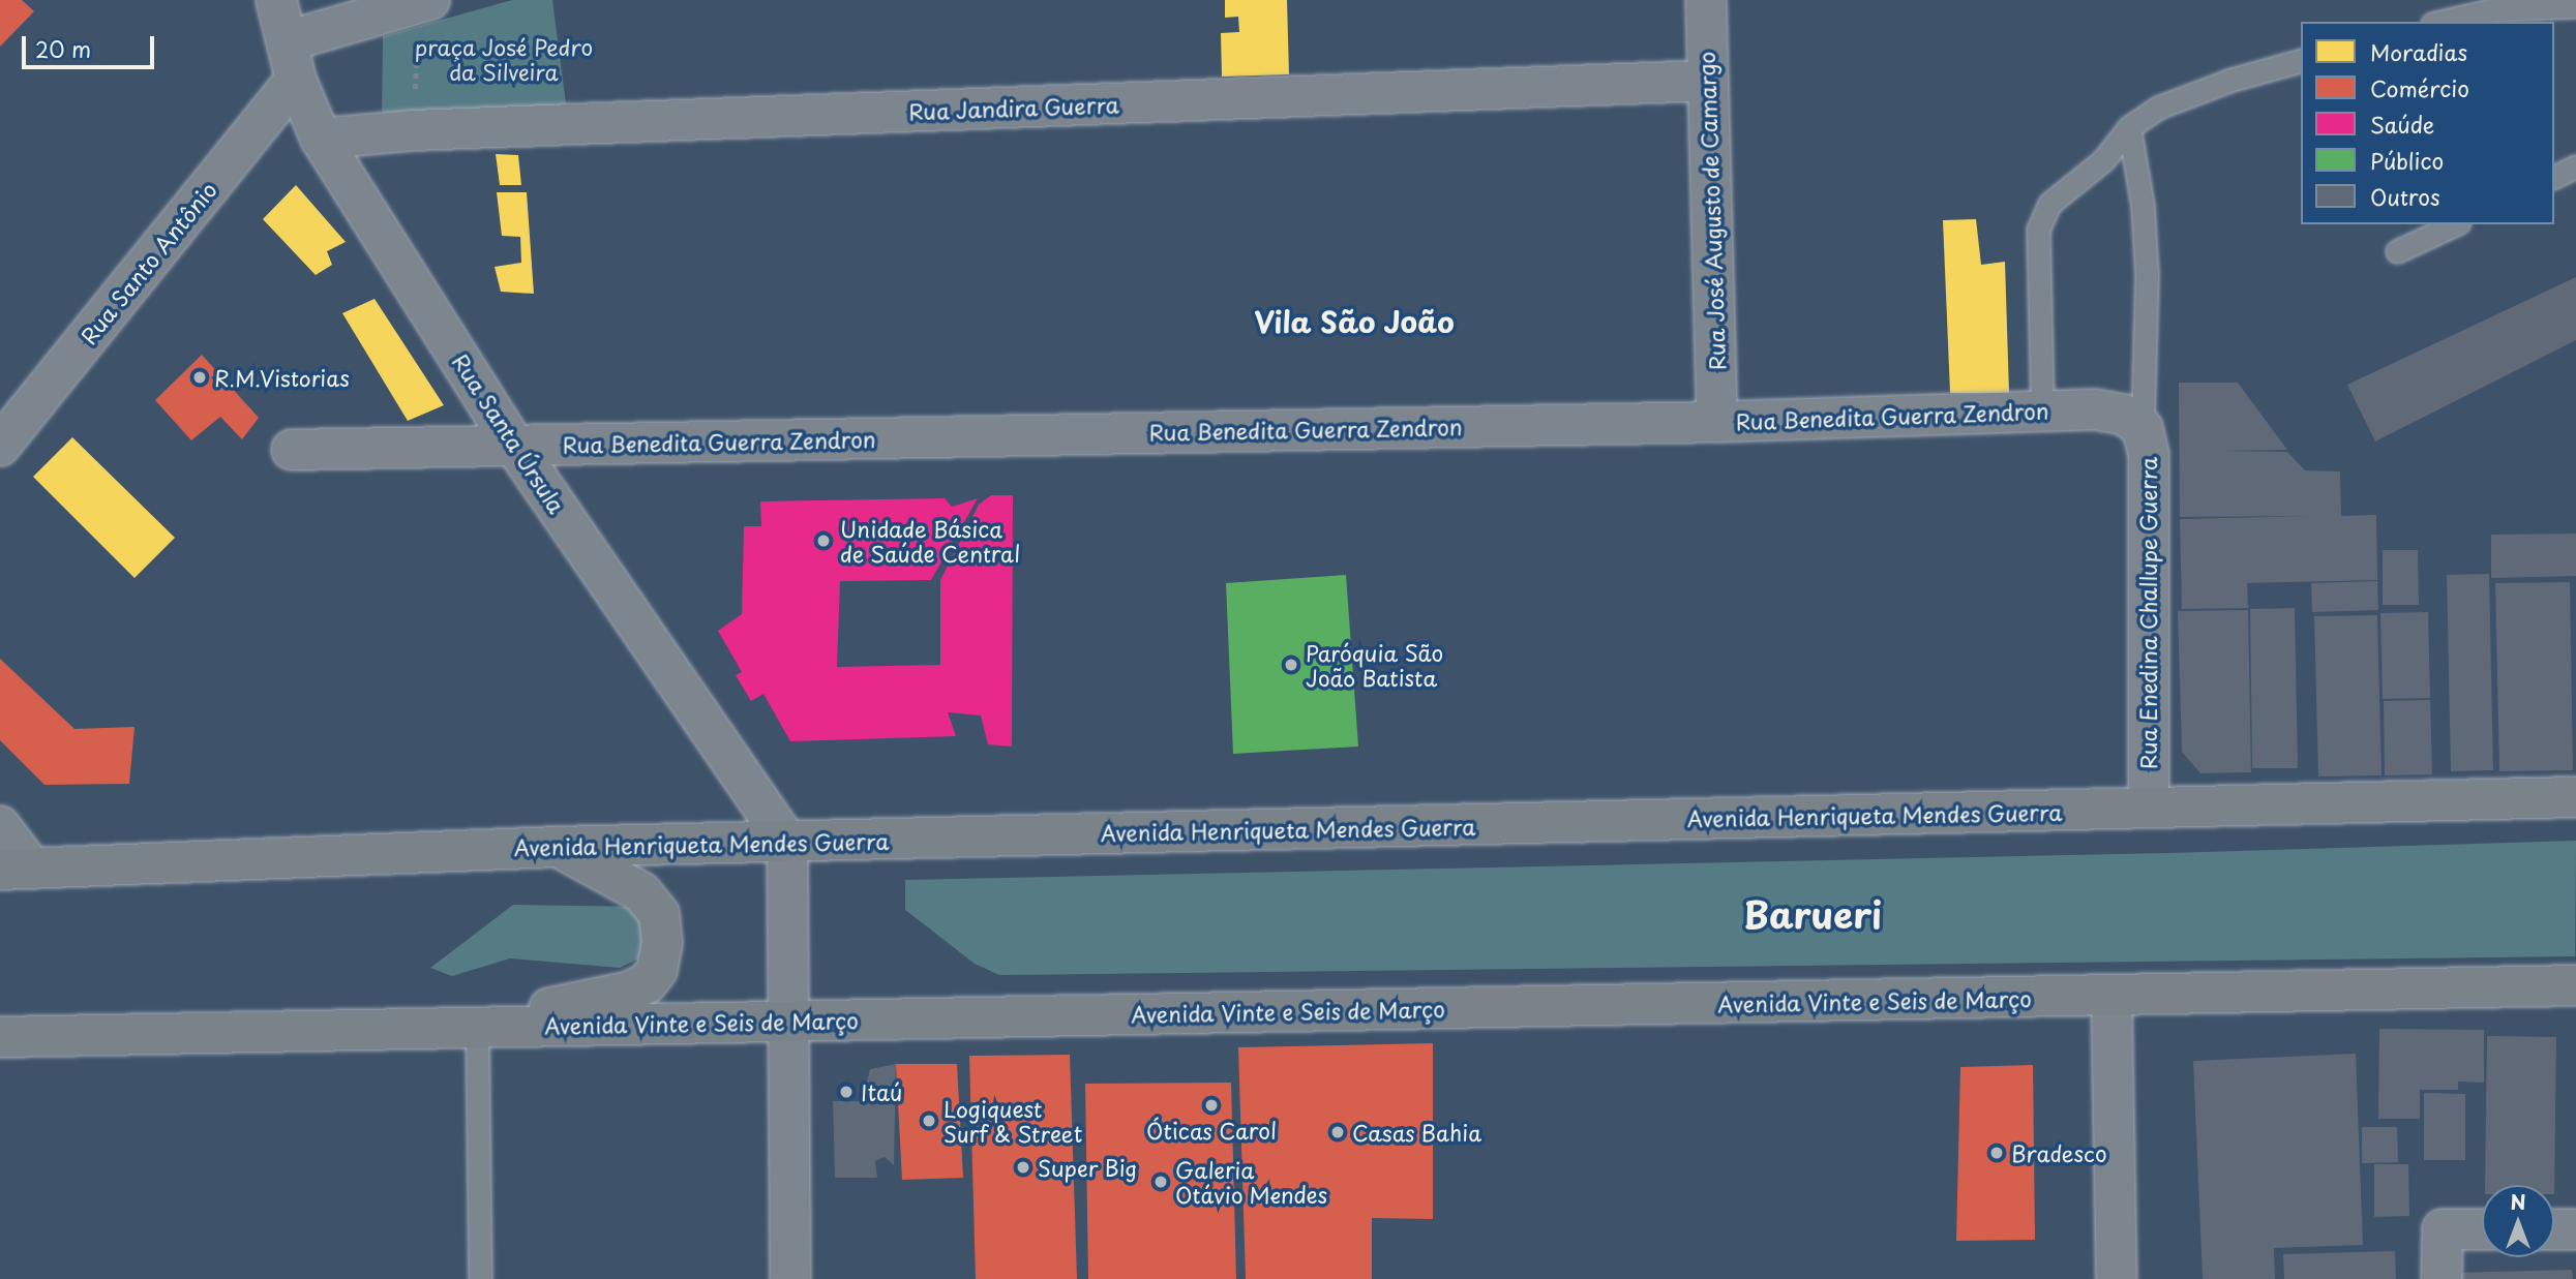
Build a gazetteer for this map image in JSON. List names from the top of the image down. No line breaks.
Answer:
{"streets":{"main road":["Avenida Henriqueta Mendes Guerra","Avenida Vinte e Seis de Março"],"street":["Rua Jandira Guerra","Rua José Augusto de Camargo","Rua Santo Antônio","Rua Benedita Guerra Zendron","Rua Santa Úrsula","Rua Enedina Challupe Guerra"]},"crossings":[["Rua Jandira Guerra","Rua José Augusto de Camargo"],["Rua Jandira Guerra","Rua Santa Úrsula"],["Rua José Augusto de Camargo","Rua Benedita Guerra Zendron"],["Rua Santo Antônio","Rua Santa Úrsula"],["Rua Benedita Guerra Zendron","Rua Santa Úrsula"],["Rua Benedita Guerra Zendron","Rua Enedina Challupe Guerra"],["Rua Santa Úrsula","Avenida Henriqueta Mendes Guerra"],["Rua Enedina Challupe Guerra","Avenida Henriqueta Mendes Guerra"]],"districts":["Vila São João","Barueri"],"parks":["praça José Pedro da Silveira"],"places":["R.M.Vistorias","Unidade Básica de Saúde Central","Paróquia São João Batista","Itaú","Óticas Carol","Logiquest Surf & Street","Casas Bahia","Bradesco","Super Big","Galeria Otávio Mendes"],"legend":["Moradias","Comércio","Saúde","Público","Outros"],"scale_bar":"20 m","north":"top"}
